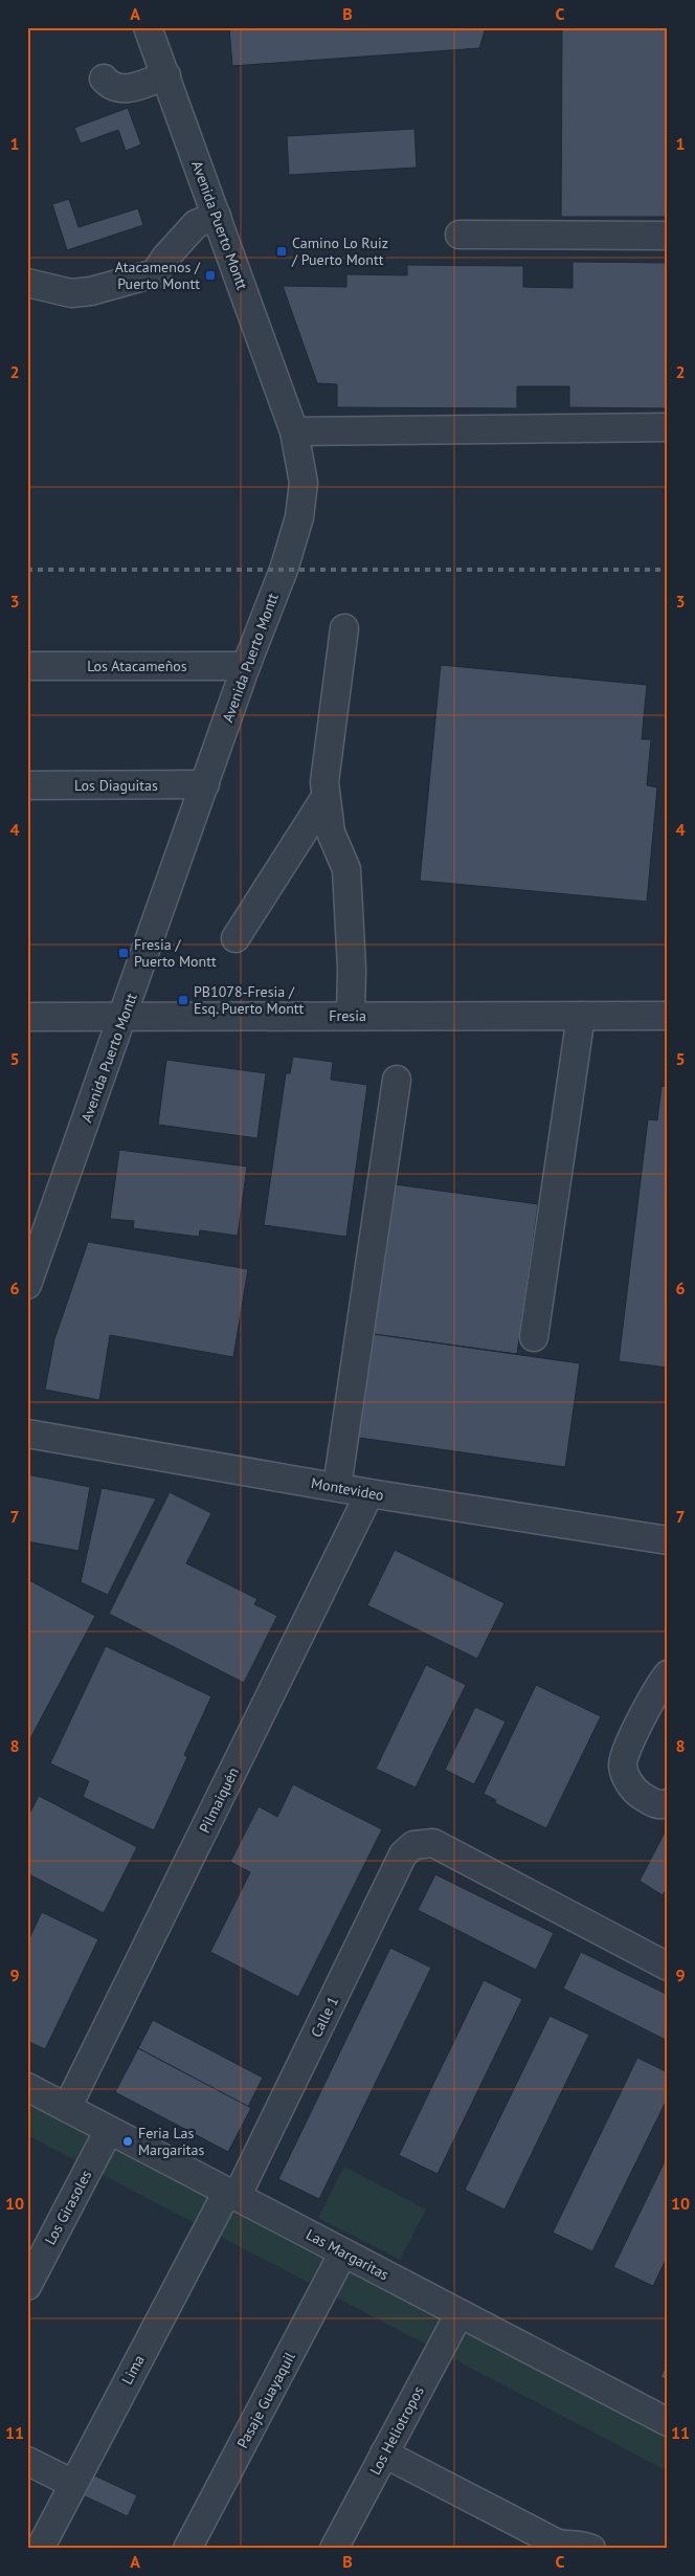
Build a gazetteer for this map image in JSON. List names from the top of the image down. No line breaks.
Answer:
{"streets":{"street":["Avenida Puerto Montt","Los Atacameños","Los Diaguitas","Fresia","Montevideo","Pilmaiquén","Calle 1","Los Girasoles","Las Margaritas","Lima","Pasaje Guayaquil","Los Heliotropos"]},"crossings":[["Avenida Puerto Montt","Los Atacameños"],["Avenida Puerto Montt","Los Diaguitas"],["Avenida Puerto Montt","Fresia"],["Montevideo","Pilmaiquén"],["Pilmaiquén","Las Margaritas"],["Calle 1","Las Margaritas"],["Calle 1","Lima"],["Los Girasoles","Las Margaritas"],["Las Margaritas","Lima"],["Las Margaritas","Pasaje Guayaquil"],["Las Margaritas","Los Heliotropos"]],"places":{"transit":["Camino Lo Ruiz / Puerto Montt","Atacamenos / Puerto Montt","Fresia / Puerto Montt","PB1078-Fresia / Esq. Puerto Montt"],"other":["Feria Las Margaritas"]},"grid":{"columns":["A","B","C"],"rows":["1","2","3","4","5","6","7","8","9","10","11"]}}
